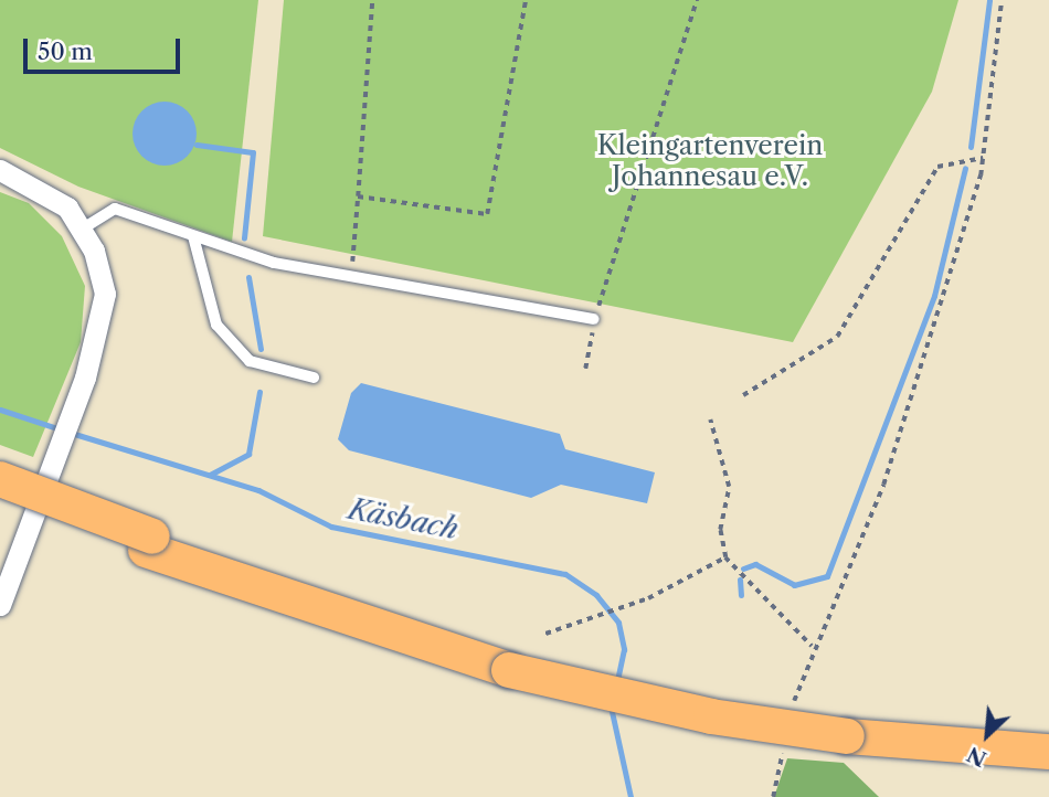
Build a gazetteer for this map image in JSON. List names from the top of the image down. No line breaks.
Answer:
{"water":["Käsbach"],"parks":["Kleingartenverein Johannesau e.V."],"scale_bar":"50 m","north":"bottom left"}
